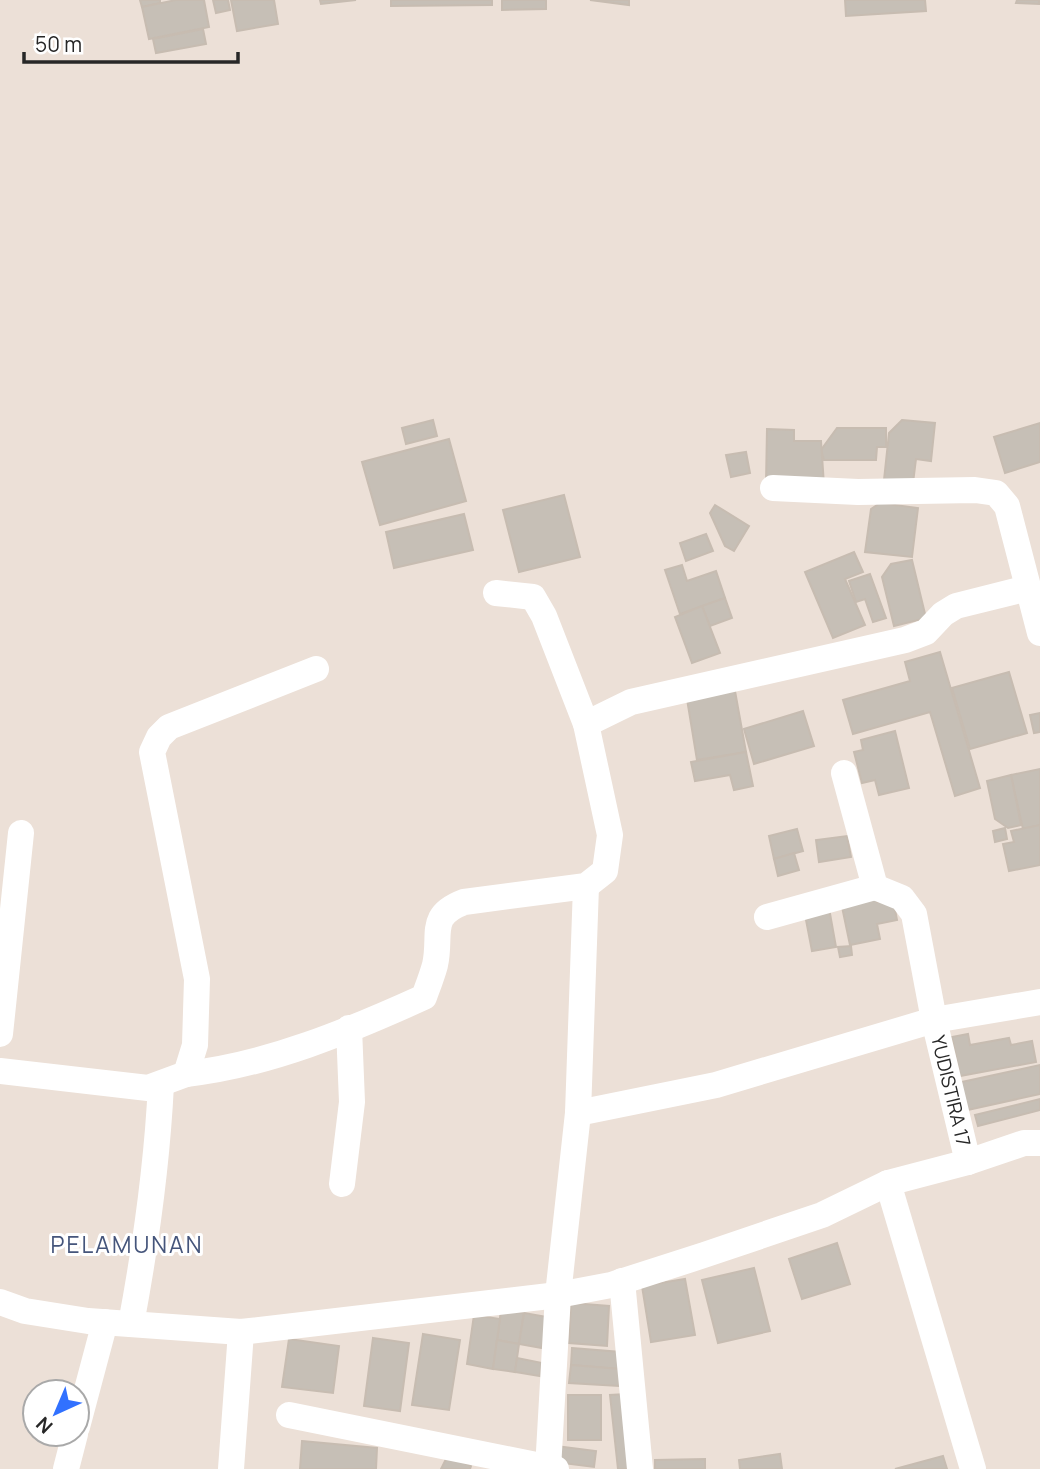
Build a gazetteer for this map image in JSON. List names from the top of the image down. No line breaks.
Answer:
{"streets":{"street":["YUDISTIRA 17"]},"districts":["PELAMUNAN"],"scale_bar":"50 m","north":"bottom left"}
